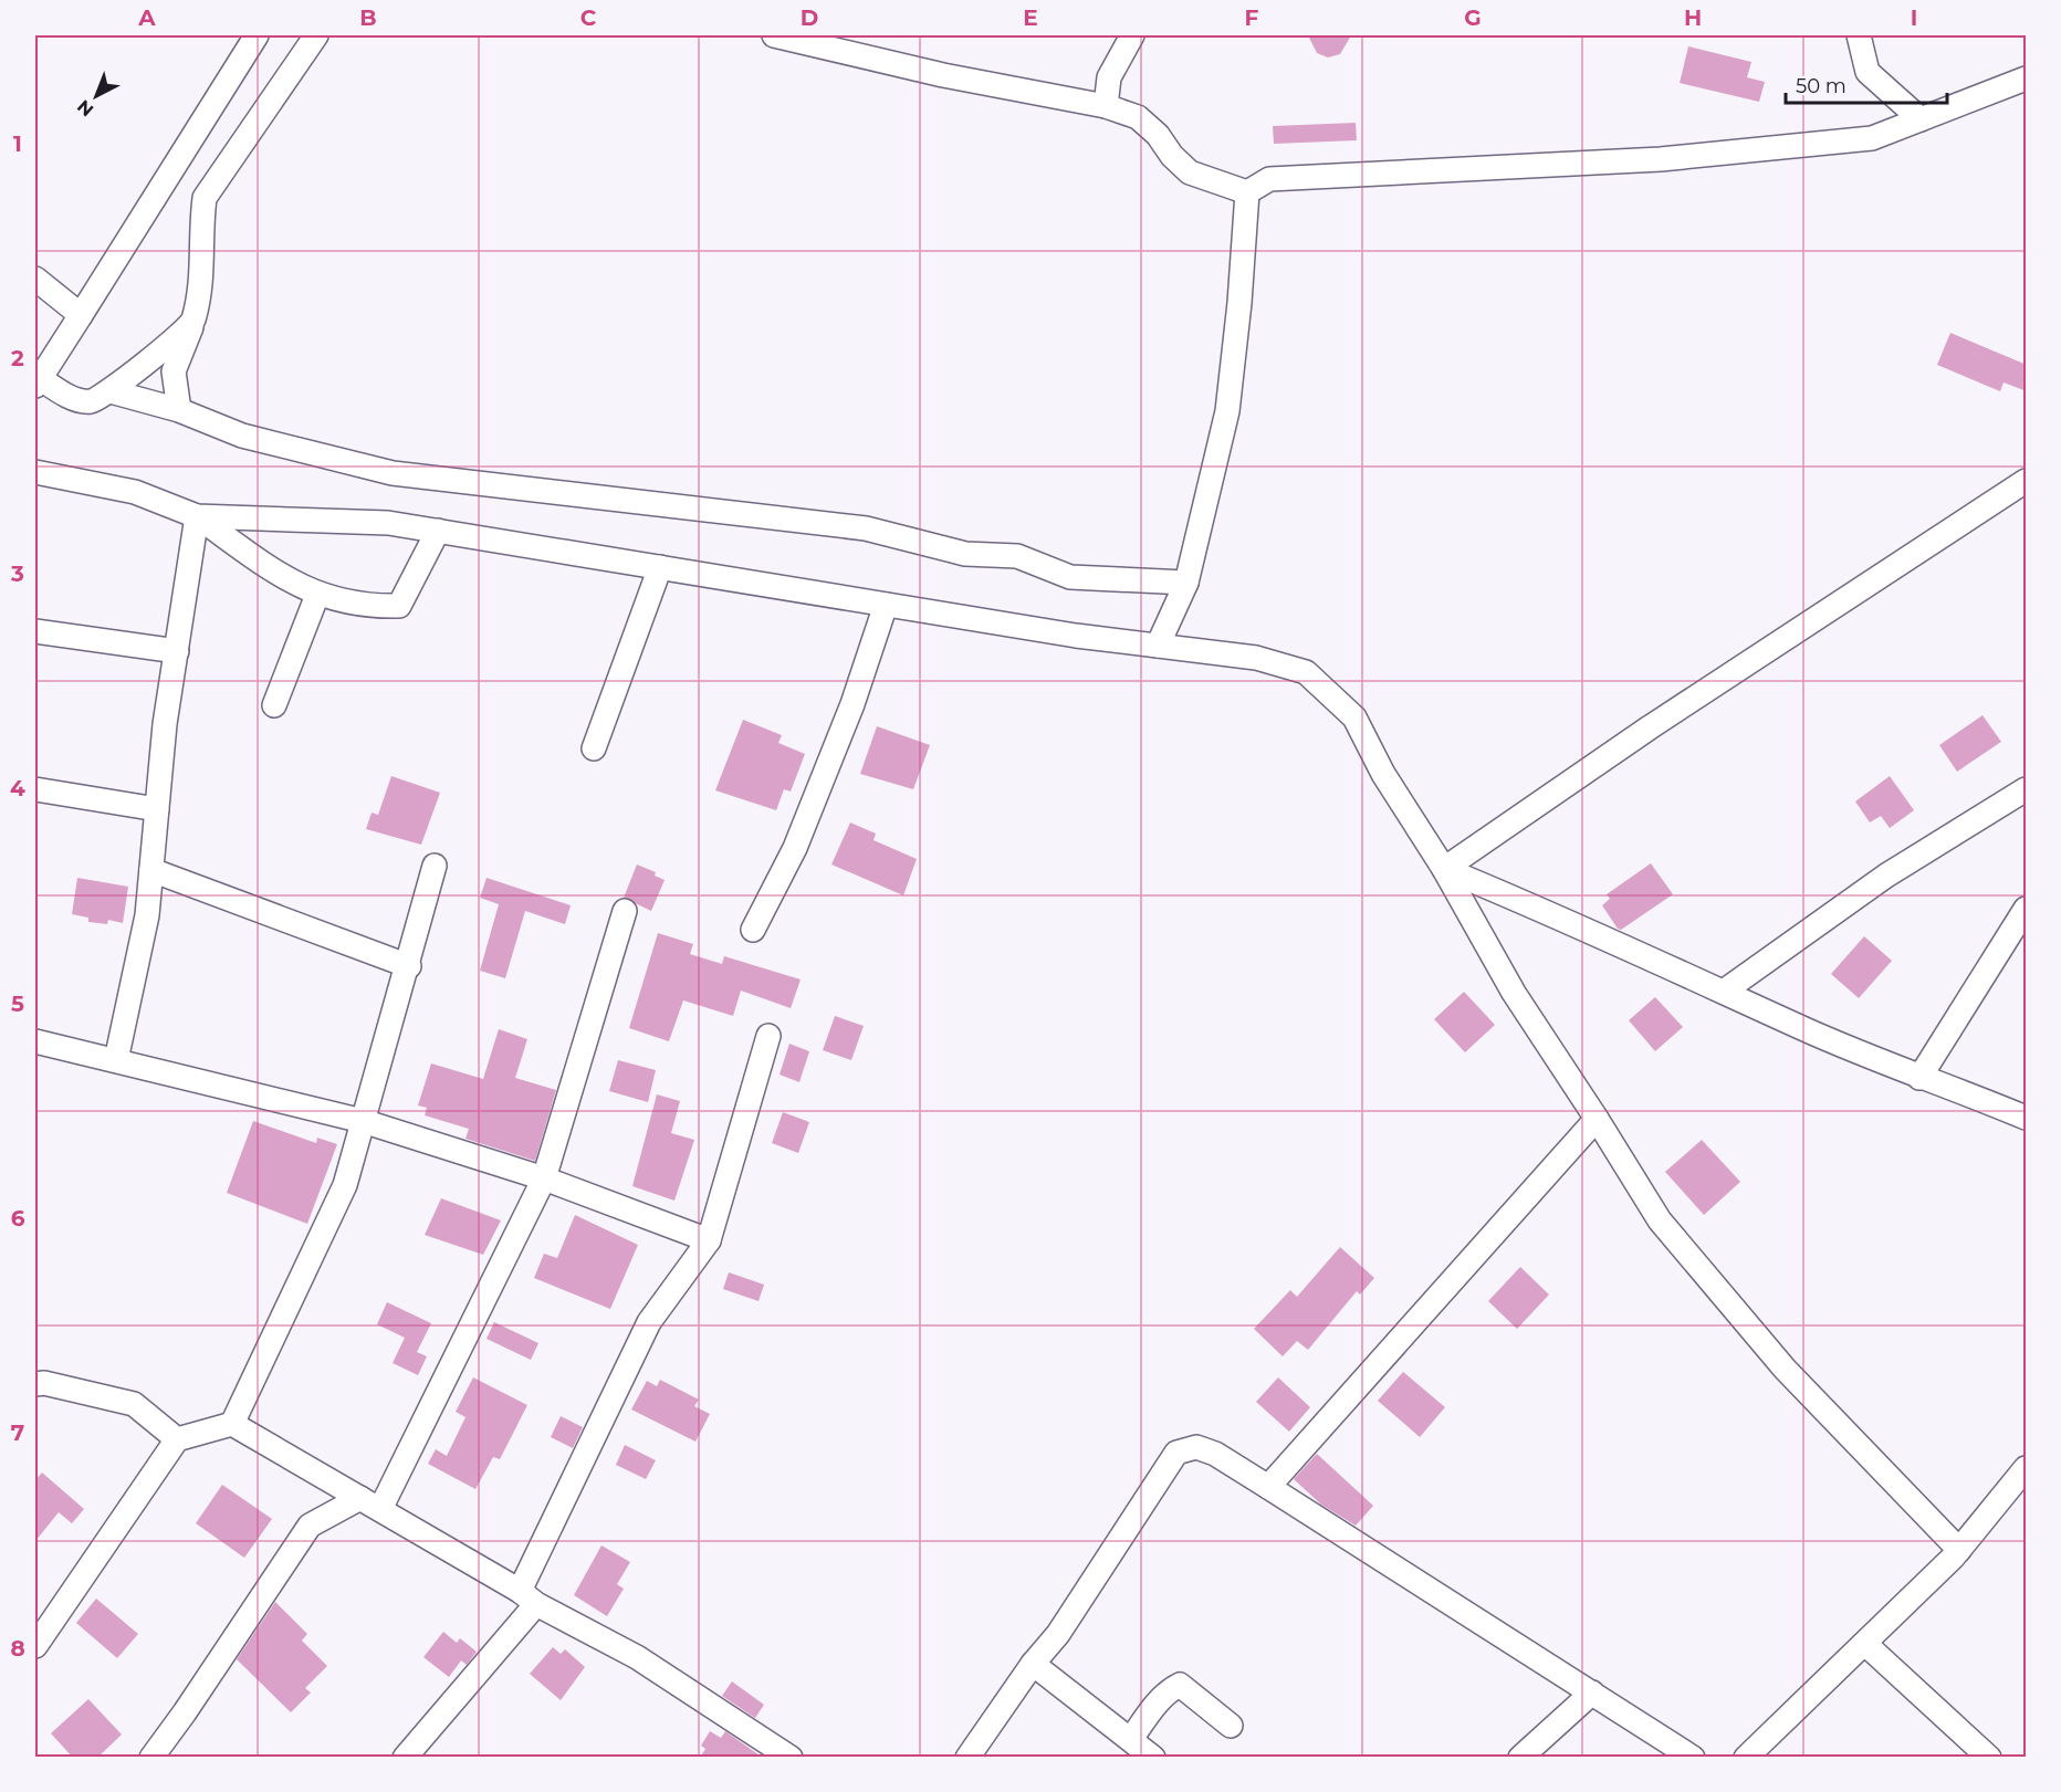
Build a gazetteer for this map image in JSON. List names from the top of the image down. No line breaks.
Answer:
{"scale_bar":"50 m","north":"bottom left","grid":{"columns":["A","B","C","D","E","F","G","H","I"],"rows":["1","2","3","4","5","6","7","8"]}}
